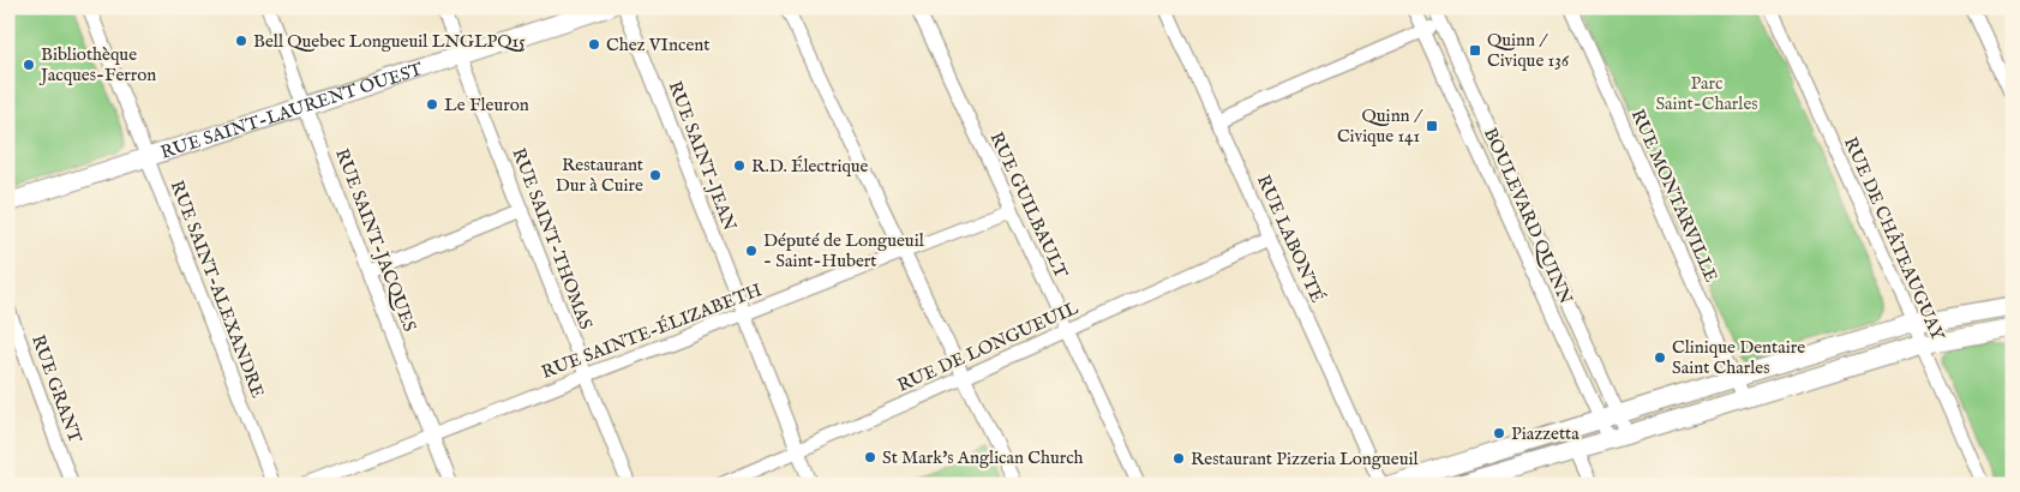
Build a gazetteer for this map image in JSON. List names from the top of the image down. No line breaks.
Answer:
{"streets":{"street":["RUE SAINT-LAURENT OUEST","RUE SAINT-JEAN","RUE MONTARVILLE","RUE GUILBAULT","BOULEVARD QUINN","RUE SAINT-THOMAS","RUE LABONTÉ","RUE DE CHÂTEAUGUAY","RUE SAINT-JACQUES","RUE SAINT-ALEXANDRE","RUE SAINTE-ÉLIZABETH","RUE DE LONGUEUIL","RUE GRANT"]},"crossings":[["RUE SAINT-LAURENT OUEST","RUE SAINT-THOMAS"],["RUE SAINT-LAURENT OUEST","RUE SAINT-JACQUES"],["RUE SAINT-LAURENT OUEST","RUE SAINT-ALEXANDRE"],["RUE SAINT-JEAN","RUE SAINTE-ÉLIZABETH"],["RUE SAINT-JEAN","RUE DE LONGUEUIL"],["RUE GUILBAULT","RUE SAINTE-ÉLIZABETH"],["RUE GUILBAULT","RUE DE LONGUEUIL"],["RUE SAINT-THOMAS","RUE SAINTE-ÉLIZABETH"],["RUE LABONTÉ","RUE DE LONGUEUIL"],["RUE SAINT-JACQUES","RUE SAINTE-ÉLIZABETH"]],"parks":["Parc Saint-Charles"],"places":{"other":["Bell Quebec Longueuil LNGLPQ15","Chez VIncent","Bibliothèque Jacques-Ferron","Le Fleuron","R.D. Électrique","Restaurant Dur à Cuire","Député de Longueuil - Saint-Hubert","Clinique Dentaire Saint Charles","Piazzetta","St Mark's Anglican Church","Restaurant Pizzeria Longueuil"],"transit":["Quinn / Civique 136","Quinn / Civique 141"]}}
